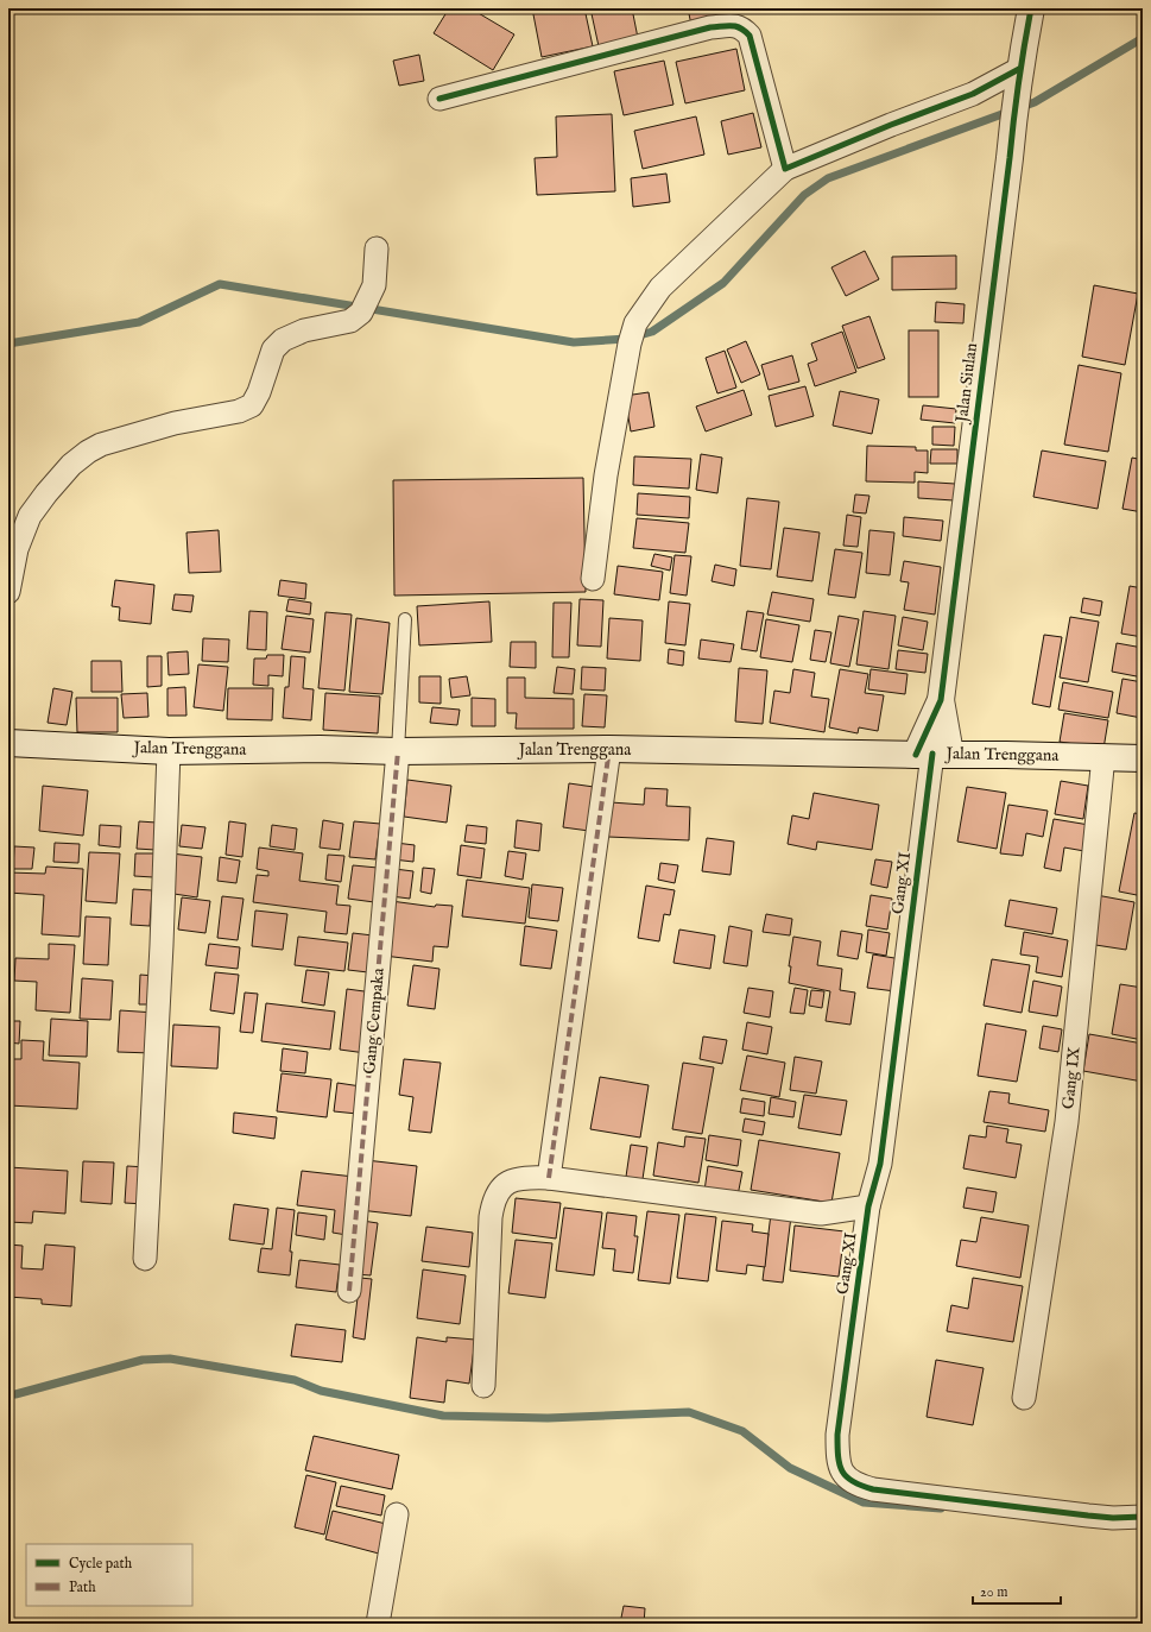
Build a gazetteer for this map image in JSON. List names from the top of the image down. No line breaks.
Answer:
{"streets":{"main road":["Jalan Siulan","Jalan Trenggana"],"street":["Gang XI","Gang Cempaka","Gang IX"]},"crossings":[["Jalan Siulan","Jalan Trenggana"],["Jalan Siulan","Gang XI"],["Jalan Trenggana","Gang XI"],["Jalan Trenggana","Gang Cempaka"],["Jalan Trenggana","Gang IX"]],"legend":["Cycle path","Path"],"scale_bar":"20 m"}
